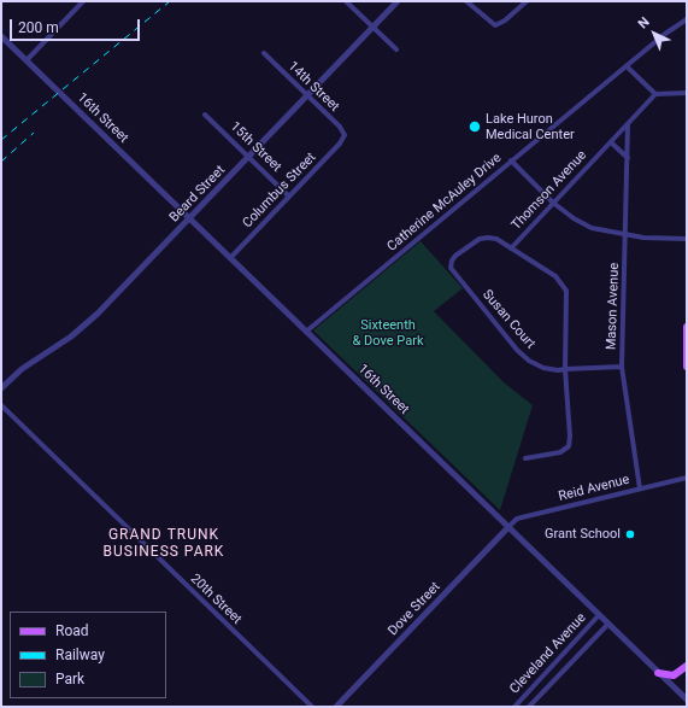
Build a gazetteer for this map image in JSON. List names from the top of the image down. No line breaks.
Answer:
{"streets":{"street":["14th Street","16th Street","15th Street","Columbus Street","Thomson Avenue","Beard Street","Catherine McAuley Drive","Mason Avenue","Susan Court","Reid Avenue","20th Street","Dove Street","Cleveland Avenue"]},"crossings":[["14th Street","Columbus Street"],["14th Street","Beard Street"],["16th Street","Columbus Street"],["16th Street","Beard Street"],["16th Street","Catherine McAuley Drive"],["16th Street","Reid Avenue"],["16th Street","Dove Street"],["16th Street","Cleveland Avenue"],["15th Street","Columbus Street"],["15th Street","Beard Street"],["Thomson Avenue","Mason Avenue"],["Thomson Avenue","Susan Court"],["Mason Avenue","Susan Court"],["Mason Avenue","Reid Avenue"],["Reid Avenue","Dove Street"]],"districts":["GRAND TRUNK BUSINESS PARK"],"parks":["Sixteenth & Dove Park"],"places":["Lake Huron Medical Center","Grant School"],"legend":["Road","Railway","Park"],"scale_bar":"200 m","north":"top left"}
